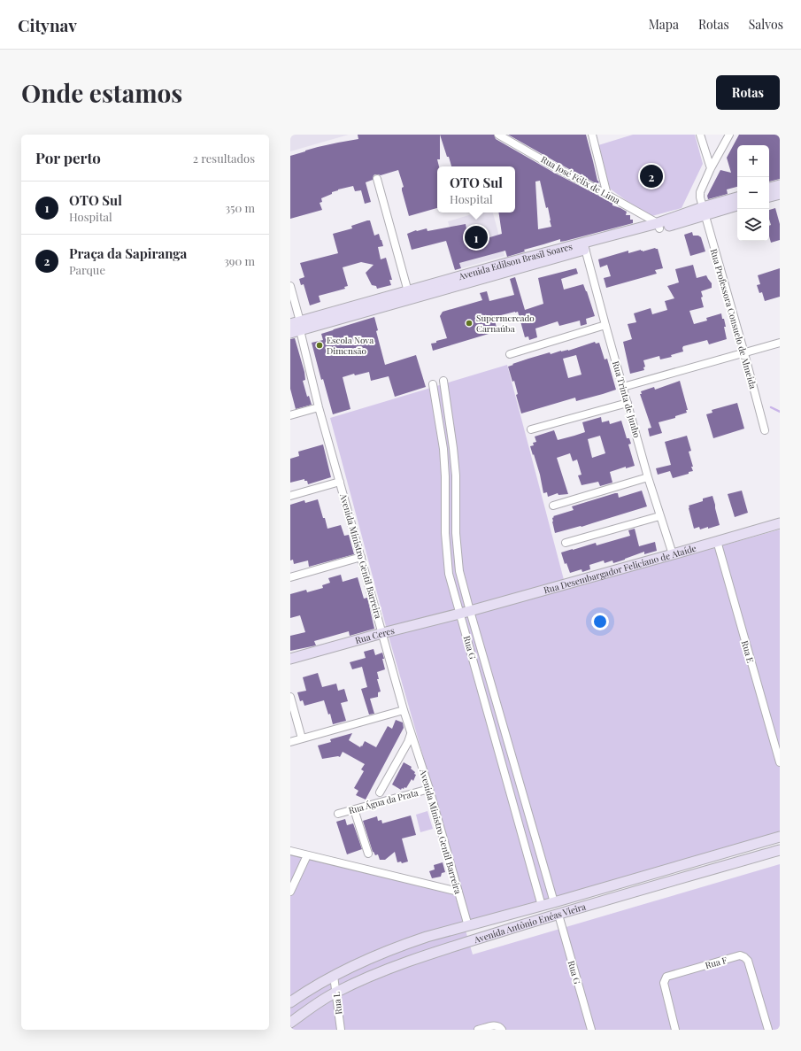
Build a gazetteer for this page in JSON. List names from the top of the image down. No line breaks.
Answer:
{"streets":{"street":["Rua José Félix de Lima","Avenida Edilson Brasil Soares","Rua Professora Consuelo de Almeida","Rua Trinta de Junho","Avenida Ministro Gentil Barreira","Rua Desembargador Feliciano de Ataíde","Rua Ceres","Rua G","Rua E","Rua Água da Prata","Avenida Antônio Enéas Vieira","Rua F","Rua L"]},"crossings":[["Rua José Félix de Lima","Avenida Edilson Brasil Soares"],["Avenida Edilson Brasil Soares","Rua Professora Consuelo de Almeida"],["Avenida Edilson Brasil Soares","Rua Trinta de Junho"],["Avenida Edilson Brasil Soares","Avenida Ministro Gentil Barreira"],["Rua Trinta de Junho","Rua Desembargador Feliciano de Ataíde"],["Avenida Ministro Gentil Barreira","Rua Ceres"],["Avenida Ministro Gentil Barreira","Rua Água da Prata"],["Avenida Ministro Gentil Barreira","Avenida Antônio Enéas Vieira"],["Rua Desembargador Feliciano de Ataíde","Rua Ceres"],["Rua Desembargador Feliciano de Ataíde","Rua G"],["Rua Desembargador Feliciano de Ataíde","Rua E"],["Rua Ceres","Rua G"],["Rua G","Avenida Antônio Enéas Vieira"],["Avenida Antônio Enéas Vieira","Rua L"]],"places":["Supermercado Carnaúba","Escola Nova Dimensão"],"page":{"header":"Citynav","nav":["Mapa","Rotas","Salvos"],"buttons":"Rotas","title":"Onde estamos","heading":["Por perto","2 resultados"],"map_buttons":["+","−"],"pins":["2","1"],"popup":["OTO Sul","Hospital"],"list":[{"mark":"1","name":"OTO Sul","note":"Hospital","value":"350 m"},{"mark":"2","name":"Praça da Sapiranga","note":"Parque","value":"390 m"}]}}
